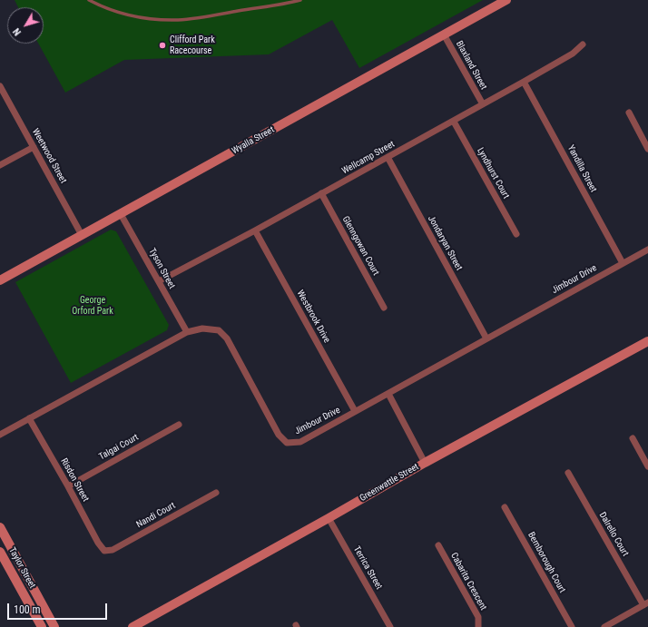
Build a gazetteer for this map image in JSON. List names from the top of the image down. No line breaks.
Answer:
{"streets":{"street":["Blaxland Street","Wyalla Street","Weetwood Street","Wellcamp Street","Yandilla Street","Lyndhurst Court","Jondaryan Street","Glenngowan Court","Tyson Street","Jimbour Drive","Westbrook Drive","Talgai Court","Risdon Street","Greenwattle Street","Nandi Court","Dalrello Court","Bernborough Court","Taylor Street","Terrica Street","Cabarita Crescent"]},"crossings":[["Blaxland Street","Wyalla Street"],["Blaxland Street","Wellcamp Street"],["Wyalla Street","Weetwood Street"],["Wyalla Street","Tyson Street"],["Wellcamp Street","Yandilla Street"],["Wellcamp Street","Lyndhurst Court"],["Wellcamp Street","Jondaryan Street"],["Wellcamp Street","Glenngowan Court"],["Wellcamp Street","Tyson Street"],["Wellcamp Street","Westbrook Drive"],["Yandilla Street","Jimbour Drive"],["Jondaryan Street","Jimbour Drive"],["Tyson Street","Jimbour Drive"],["Jimbour Drive","Westbrook Drive"],["Jimbour Drive","Risdon Street"],["Talgai Court","Risdon Street"],["Risdon Street","Nandi Court"],["Greenwattle Street","Terrica Street"]],"parks":["George Orford Park"],"places":["Clifford Park Racecourse"],"scale_bar":"100 m","north":"bottom left"}
